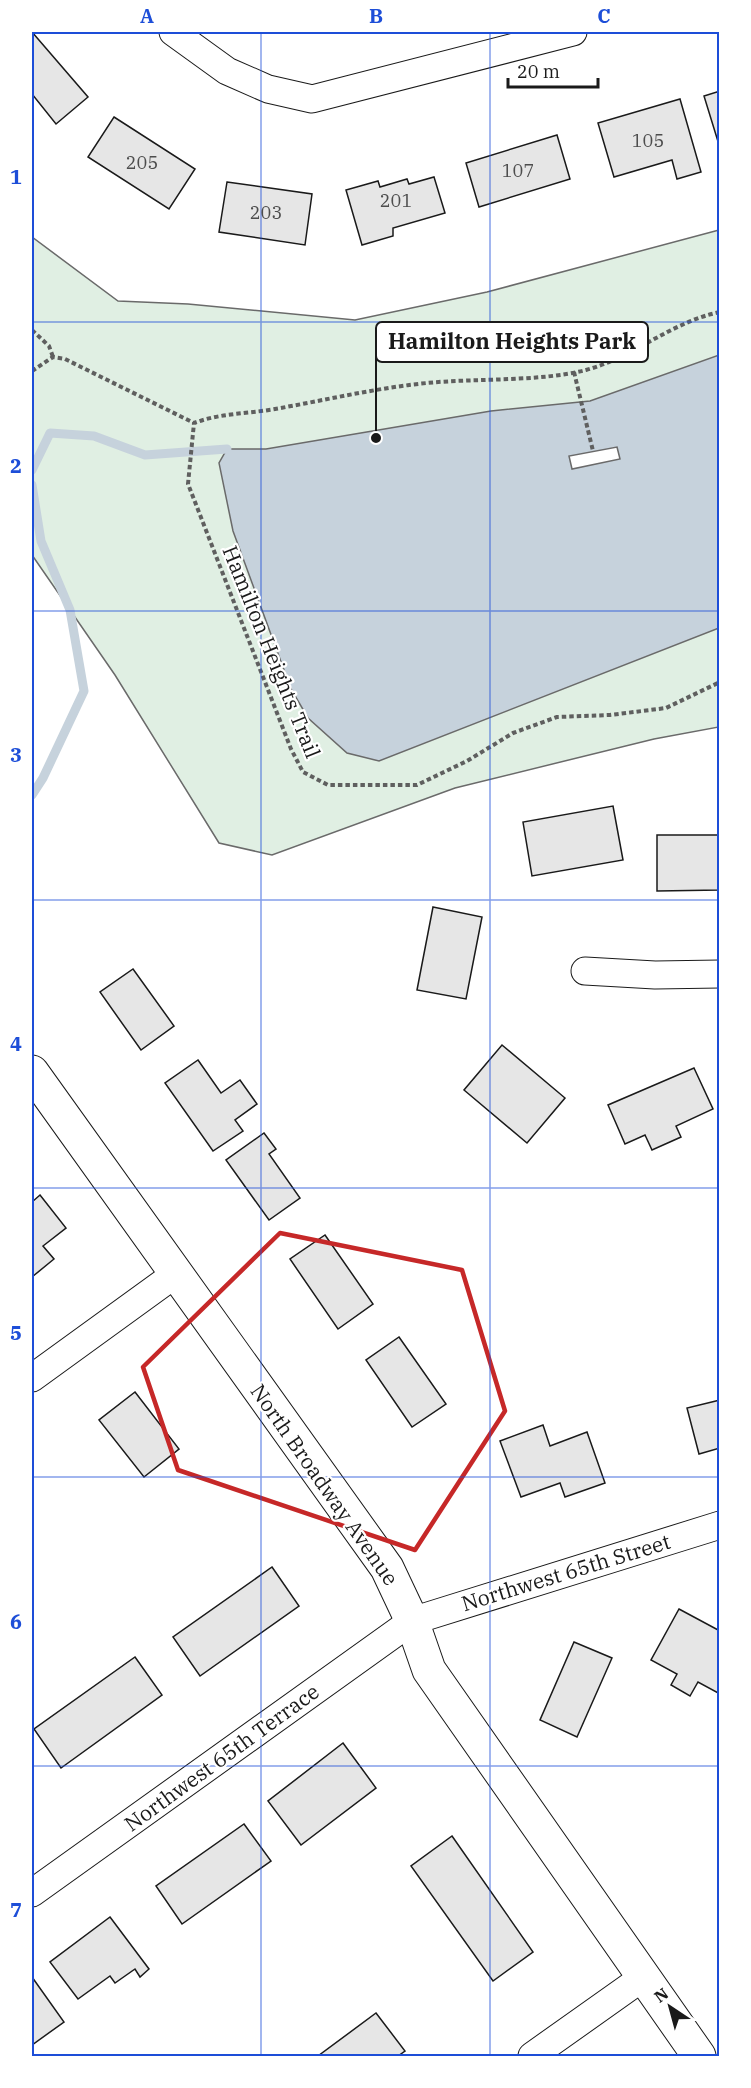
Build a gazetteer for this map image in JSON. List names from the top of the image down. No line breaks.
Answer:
{"streets":{"street":["North Broadway Avenue","Northwest 65th Street","Northwest 65th Terrace"],"path":["Hamilton Heights Trail"]},"crossings":[["North Broadway Avenue","Northwest 65th Street"],["North Broadway Avenue","Northwest 65th Terrace"],["Northwest 65th Street","Northwest 65th Terrace"]],"places":["Hamilton Heights Park"],"house_numbers":["105","205","107","201","203"],"scale_bar":"20 m","north":"top left","grid":{"columns":["A","B","C"],"rows":["1","2","3","4","5","6","7"]}}
